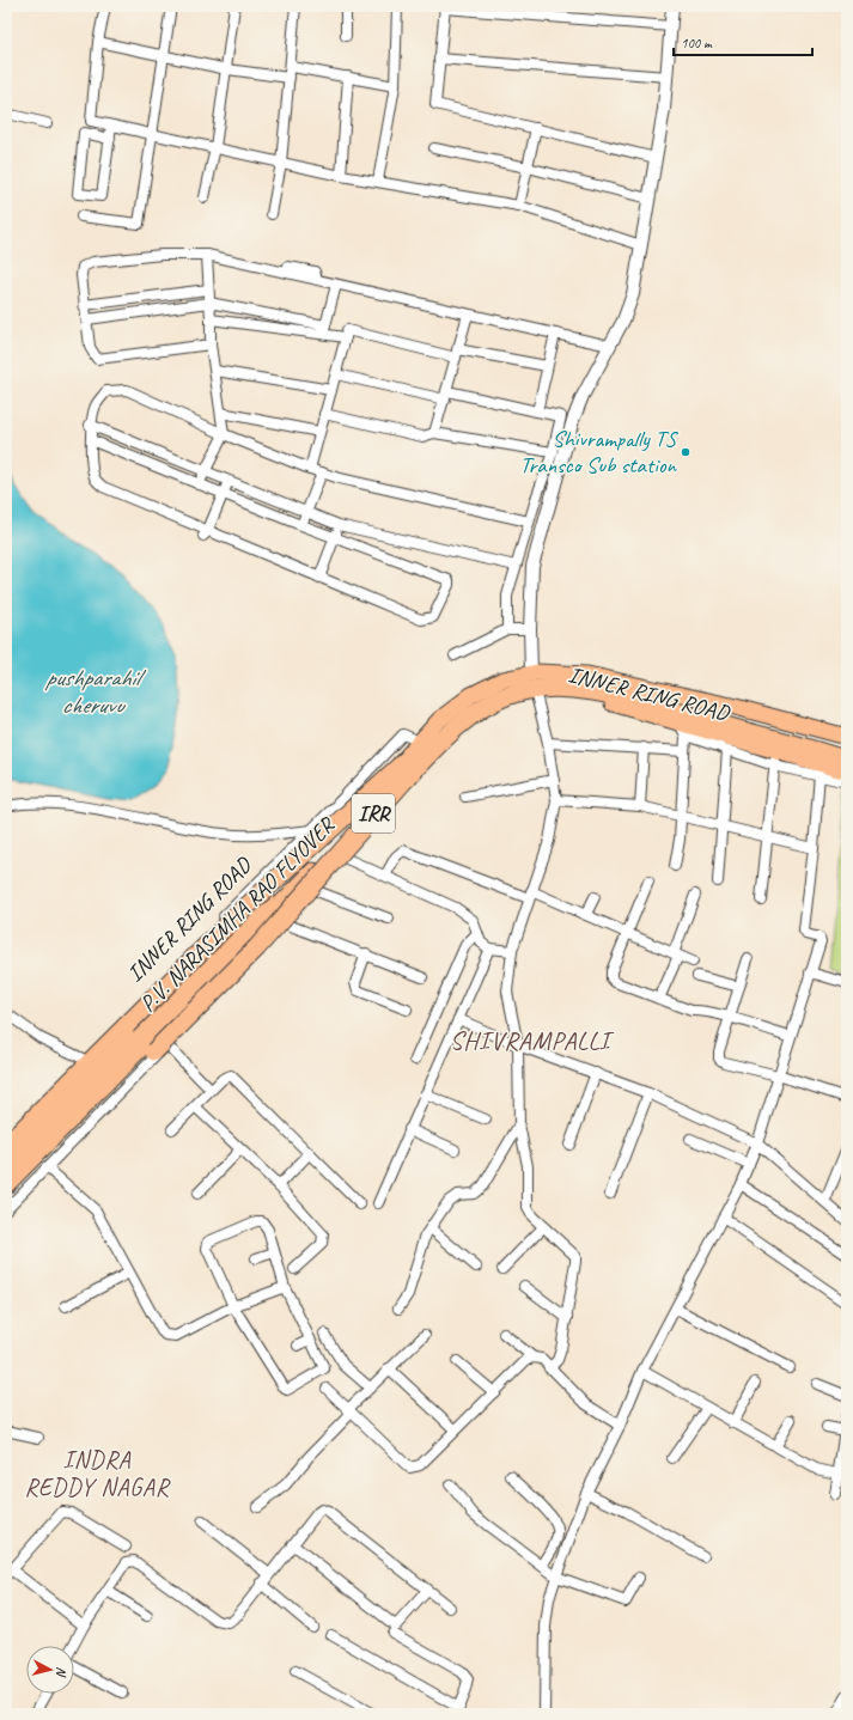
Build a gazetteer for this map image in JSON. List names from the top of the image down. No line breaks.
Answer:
{"streets":{"highway":["P.V. NARASIMHA RAO FLYOVER"],"main road":["INNER RING ROAD","IRR"]},"districts":["SHIVRAMPALLI","INDRA REDDY NAGAR"],"water":["pushparahil cheruvu"],"places":["Shivrampally TS Transco Sub station"],"scale_bar":"100 m","north":"right"}
